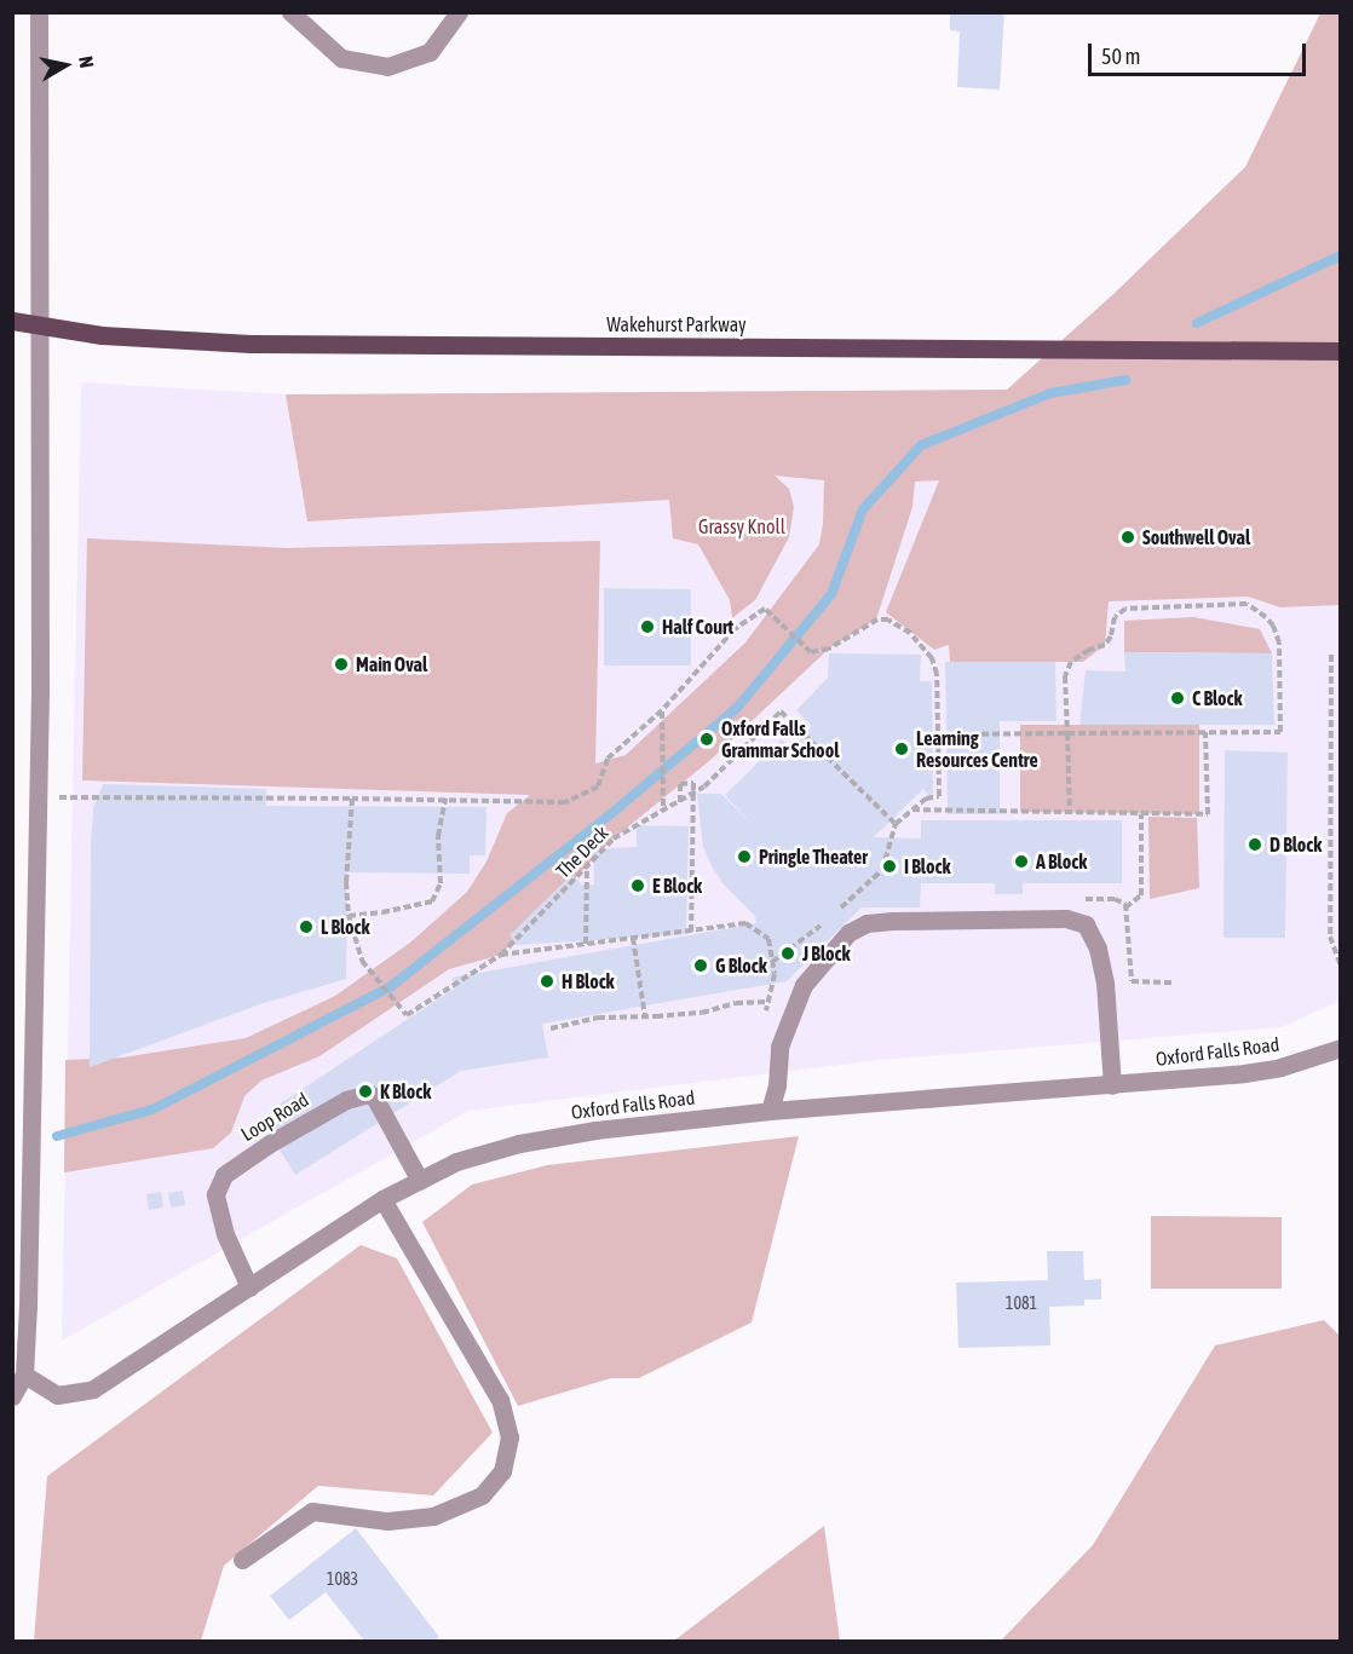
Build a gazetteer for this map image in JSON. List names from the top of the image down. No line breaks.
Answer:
{"streets":{"main road":["Wakehurst Parkway"],"street":["Oxford Falls Road","Loop Road"],"path":["The Deck"]},"crossings":[["Oxford Falls Road","Loop Road"]],"parks":["Grassy Knoll"],"places":["Southwell Oval","Half Court","Main Oval","C Block","Oxford Falls Grammar School","Learning Resources Centre","D Block","Pringle Theater","A Block","I Block","E Block","L Block","J Block","G Block","H Block","K Block"],"house_numbers":["1081","1083"],"scale_bar":"50 m","north":"right"}
